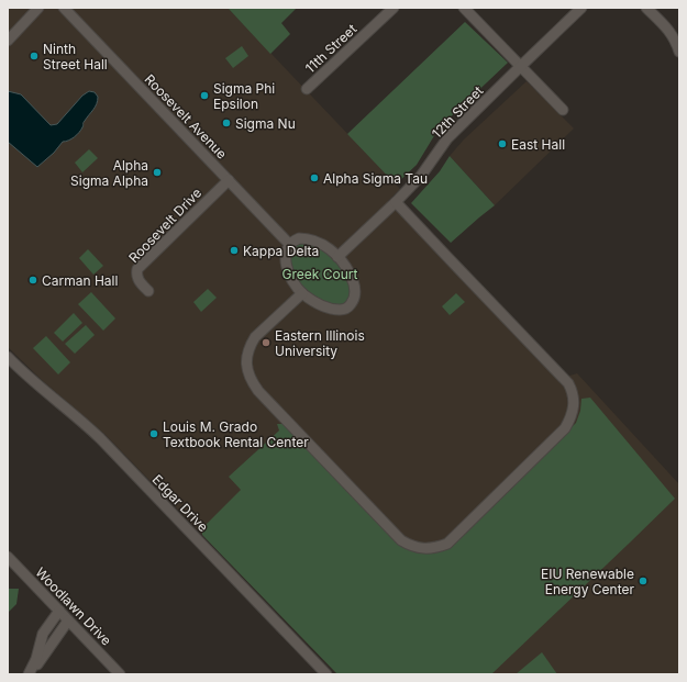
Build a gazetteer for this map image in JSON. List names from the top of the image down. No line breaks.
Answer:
{"streets":{"street":["11th Street","12th Street","Roosevelt Avenue","Roosevelt Drive","Edgar Drive","Woodlawn Drive"]},"crossings":[["12th Street","Roosevelt Avenue"],["Roosevelt Avenue","Roosevelt Drive"]],"parks":["Greek Court"],"places":["Ninth Street Hall","Sigma Phi Epsilon","Sigma Nu","East Hall","Alpha Sigma Alpha","Alpha Sigma Tau","Kappa Delta","Carman Hall","Eastern Illinois University","Louis M. Grado Textbook Rental Center","EIU Renewable Energy Center"]}
